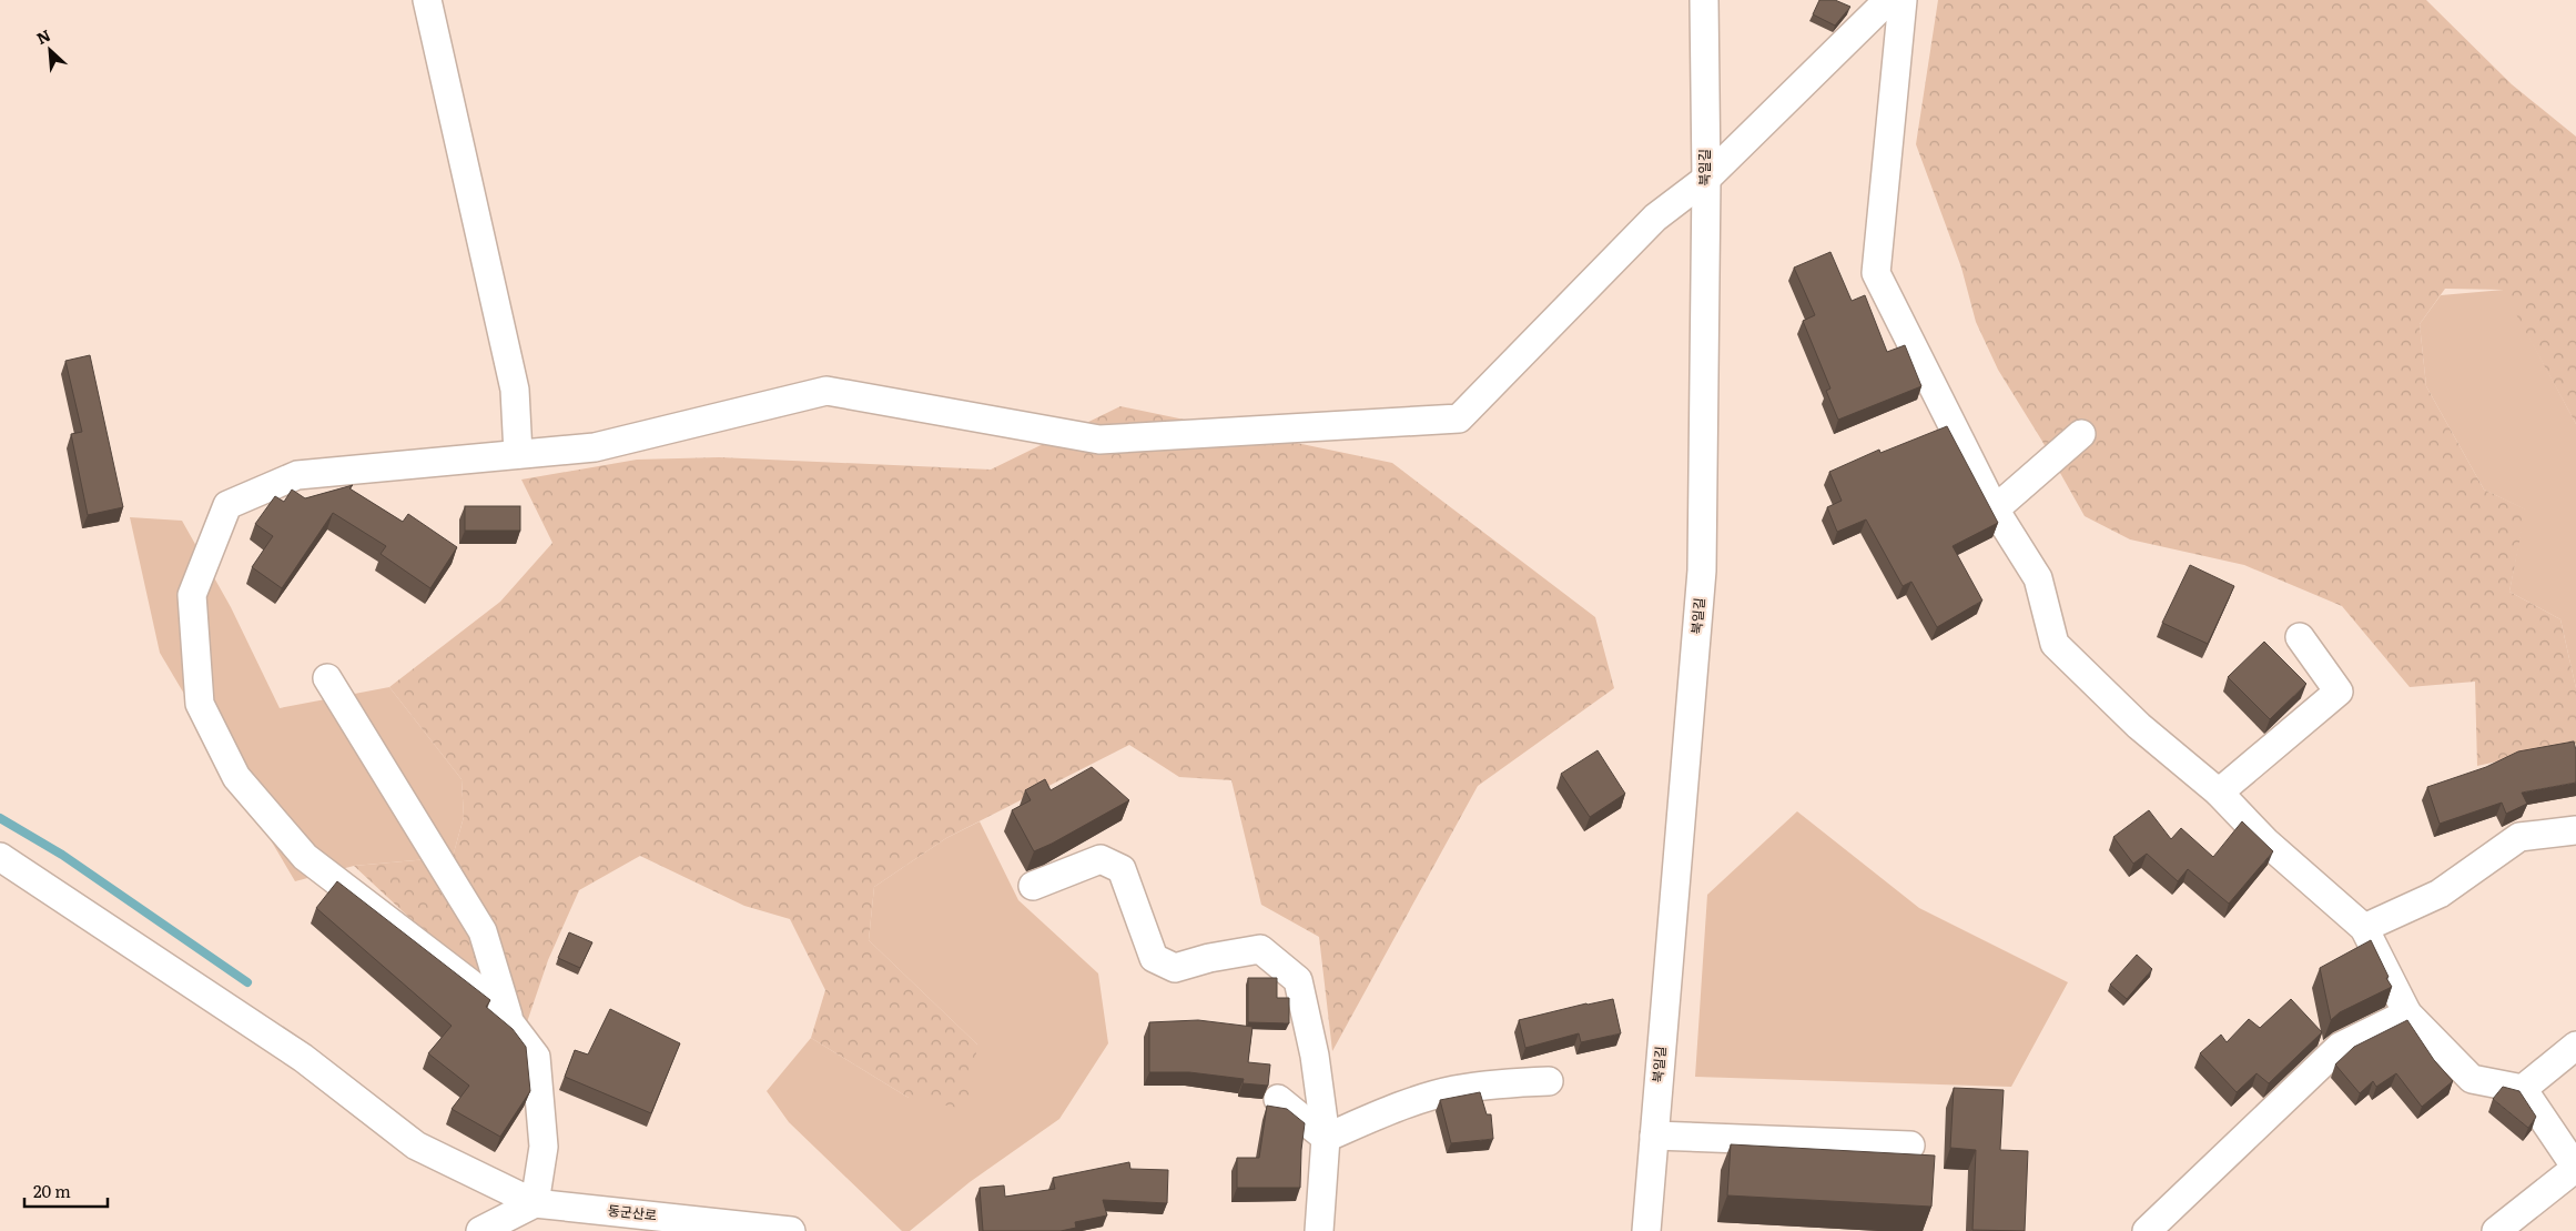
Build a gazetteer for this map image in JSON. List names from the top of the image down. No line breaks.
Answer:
{"streets":{"street":["북일길","동군산로"]},"scale_bar":"20 m","north":"top left"}
